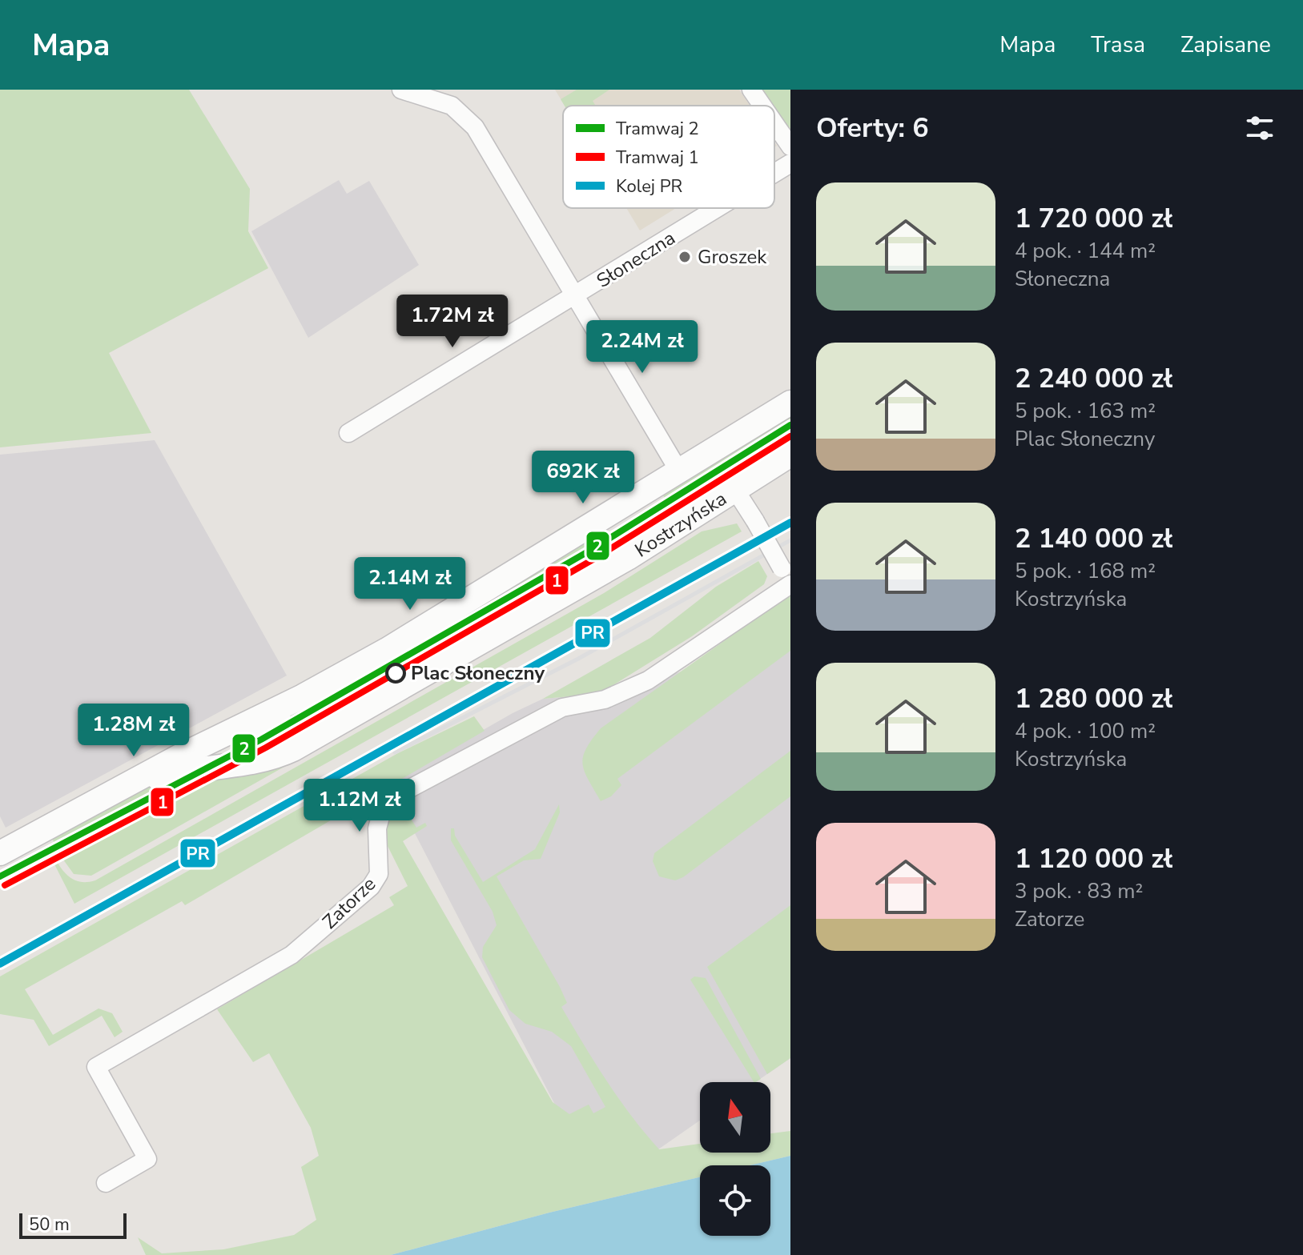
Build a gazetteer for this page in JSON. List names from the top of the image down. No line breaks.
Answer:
{"streets":{"main road":["Kostrzyńska"],"street":["Słoneczna","Zatorze"]},"crossings":[["Kostrzyńska","Zatorze"]],"places":["Groszek","Plac Słoneczny"],"lines":["tram line 2","tram line 1","rail line PR"],"legend":["Tramwaj 2","Tramwaj 1","Kolej PR"],"scale_bar":"50 m","north":"top","page":{"header":"Mapa","nav":["Mapa","Trasa","Zapisane"],"heading":"Oferty: 6","list":[{"name":"1 720 000 zł","note":"4 pok. · 144 m² · Słoneczna"},{"name":"2 240 000 zł","note":"5 pok. · 163 m² · Plac Słoneczny"},{"name":"2 140 000 zł","note":"5 pok. · 168 m² · Kostrzyńska"},{"name":"1 280 000 zł","note":"4 pok. · 100 m² · Kostrzyńska"},{"name":"1 120 000 zł","note":"3 pok. · 83 m² · Zatorze"}],"price":["1.72M zł","2.24M zł","692K zł","2.14M zł","1.28M zł","1.12M zł"],"scale":"50 m"}}
